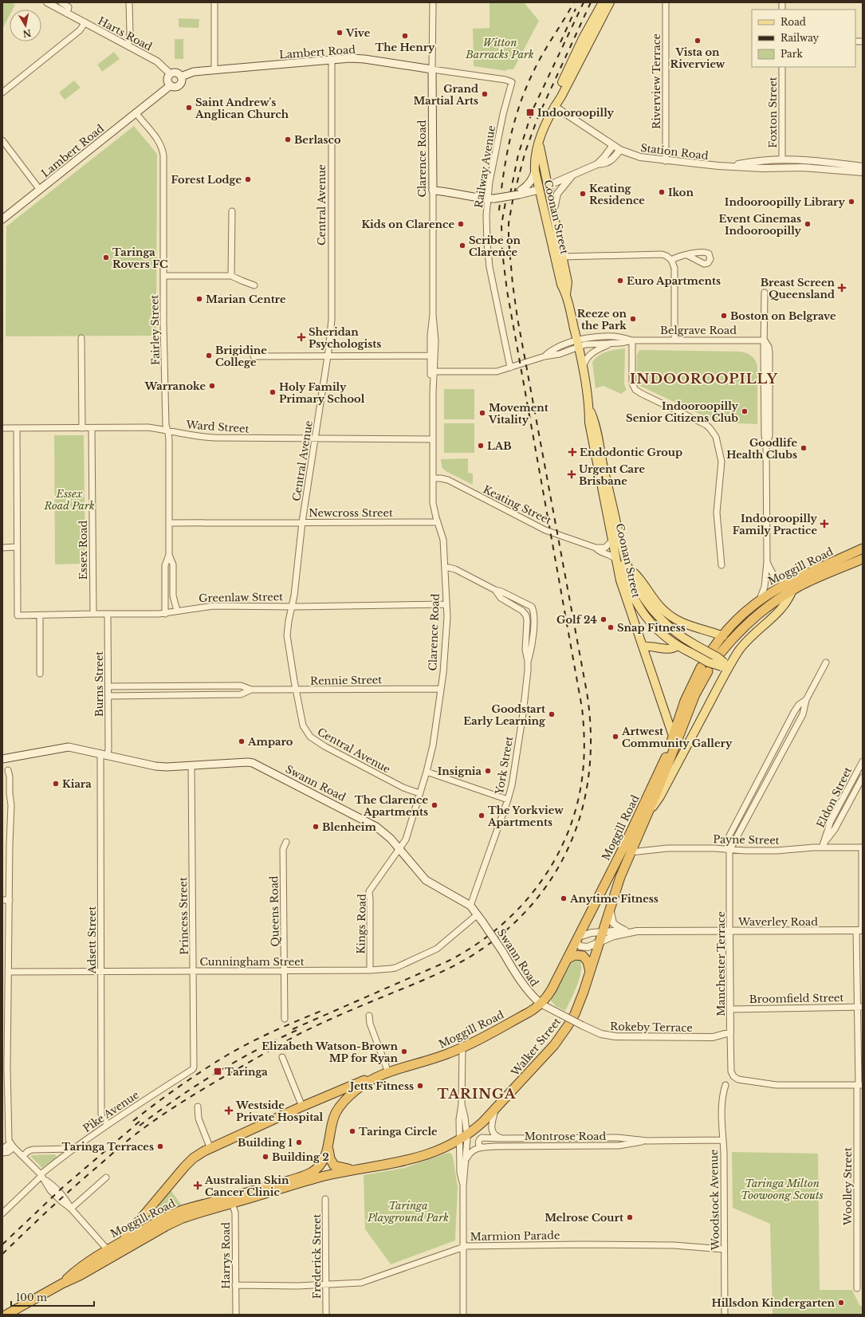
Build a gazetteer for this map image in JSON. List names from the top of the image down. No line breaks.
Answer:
{"streets":{"highway":["Moggill Road","Walker Street"],"main road":["Lambert Road","Clarence Road","Coonan Street","Swann Road"],"street":["Harts Road","Riverview Terrace","Foxton Street","Station Road","Railway Avenue","Central Avenue","Fairley Street","Belgrave Road","Ward Street","Keating Street","Newcross Street","Essex Road","Greenlaw Street","Rennie Street","Burns Street","York Street","Eldon Street","Payne Street","Queens Road","Princess Street","Waverley Road","Kings Road","Adsett Street","Cunningham Street","Manchester Terrace","Broomfield Street","Rokeby Terrace","Pike Avenue","Montrose Road","Woolley Street","Woodstock Avenue","Marmion Parade","Harrys Road","Frederick Street"]},"crossings":[["Harts Road","Lambert Road"],["Lambert Road","Clarence Road"],["Lambert Road","Railway Avenue"],["Lambert Road","Central Avenue"],["Lambert Road","Fairley Street"],["Riverview Terrace","Station Road"],["Foxton Street","Station Road"],["Station Road","Coonan Street"],["Clarence Road","Central Avenue"],["Clarence Road","Ward Street"],["Clarence Road","Keating Street"],["Clarence Road","Newcross Street"],["Clarence Road","Greenlaw Street"],["Clarence Road","Rennie Street"],["Clarence Road","York Street"],["Clarence Road","Swann Road"],["Clarence Road","Kings Road"],["Central Avenue","Ward Street"],["Central Avenue","Newcross Street"],["Central Avenue","Greenlaw Street"],["Central Avenue","Rennie Street"],["Coonan Street","Belgrave Road"],["Coonan Street","Keating Street"],["Coonan Street","Moggill Road"],["Fairley Street","Ward Street"],["Fairley Street","Newcross Street"],["Fairley Street","Greenlaw Street"],["Ward Street","Essex Road"],["Essex Road","Greenlaw Street"],["Moggill Road","Swann Road"],["Moggill Road","Payne Street"],["Moggill Road","Waverley Road"],["Moggill Road","Rokeby Terrace"],["Moggill Road","Walker Street"],["Moggill Road","Harrys Road"],["Greenlaw Street","Burns Street"],["Rennie Street","Burns Street"],["Burns Street","Swann Road"],["Burns Street","Adsett Street"],["York Street","Swann Road"],["Swann Road","Princess Street"],["Swann Road","Kings Road"],["Swann Road","Adsett Street"],["Swann Road","Cunningham Street"],["Swann Road","Rokeby Terrace"],["Eldon Street","Payne Street"],["Payne Street","Manchester Terrace"],["Payne Street","Woolley Street"],["Queens Road","Cunningham Street"],["Princess Street","Cunningham Street"],["Princess Street","Pike Avenue"],["Waverley Road","Manchester Terrace"],["Waverley Road","Woolley Street"],["Kings Road","Cunningham Street"],["Adsett Street","Cunningham Street"],["Adsett Street","Pike Avenue"],["Manchester Terrace","Broomfield Street"],["Manchester Terrace","Rokeby Terrace"],["Manchester Terrace","Woolley Street"],["Broomfield Street","Woolley Street"],["Montrose Road","Woodstock Avenue"],["Woodstock Avenue","Marmion Parade"],["Marmion Parade","Harrys Road"],["Marmion Parade","Frederick Street"]],"districts":["INDOOROOPILLY","TARINGA"],"parks":["Witton Barracks Park","Essex Road Park","Taringa Milton Toowoong Scouts","Taringa Playground Park"],"places":{"other":["Vive","The Henry","Vista on Riverview","Grand Martial Arts","Saint Andrew's Anglican Church","Berlasco","Forest Lodge","Ikon","Keating Residence","Indooroopilly Library","Kids on Clarence","Event Cinemas Indooroopilly","Scribe on Clarence","Taringa Rovers FC","Euro Apartments","Marian Centre","Boston on Belgrave","Reeze on the Park","Brigidine College","Warranoke","Holy Family Primary School","Indooroopilly Senior Citizens Club","Movement Vitality","LAB","Goodlife Health Clubs","Golf 24","Snap Fitness","Goodstart Early Learning","Artwest Community Gallery","Amparo","Insignia","Kiara","The Clarence Apartments","The Yorkview Apartments","Blenheim","Anytime Fitness","Elizabeth Watson-Brown MP for Ryan","Jetts Fitness","Taringa Circle","Building 1","Taringa Terraces","Building 2","Melrose Court","Hillsdon Kindergarten"],"transit":["Indooroopilly","Taringa"],"health":["Breast Screen Queensland","Sheridan Psychologists","Endodontic Group","Urgent Care Brisbane","Indooroopilly Family Practice","Westside Private Hospital","Australian Skin Cancer Clinic"]},"legend":["Road","Railway","Park"],"scale_bar":"100 m","north":"bottom"}
